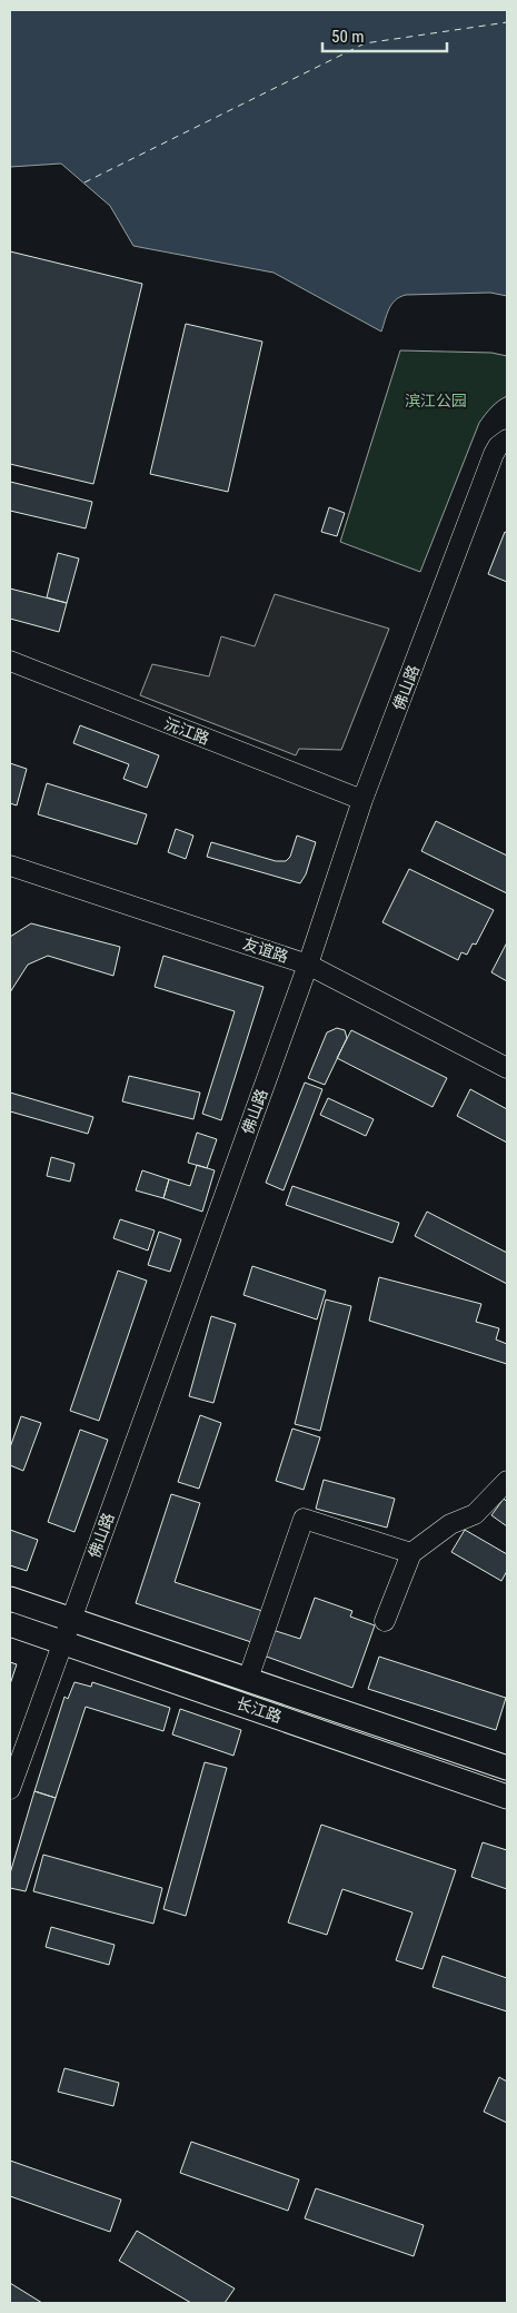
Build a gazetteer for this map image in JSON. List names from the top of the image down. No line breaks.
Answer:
{"streets":{"main road":["长江路"],"street":["佛山路","沅江路","友谊路"]},"crossings":[["佛山路","沅江路"],["佛山路","友谊路"],["佛山路","长江路"]],"parks":["滨江公园"],"scale_bar":"50 m"}
